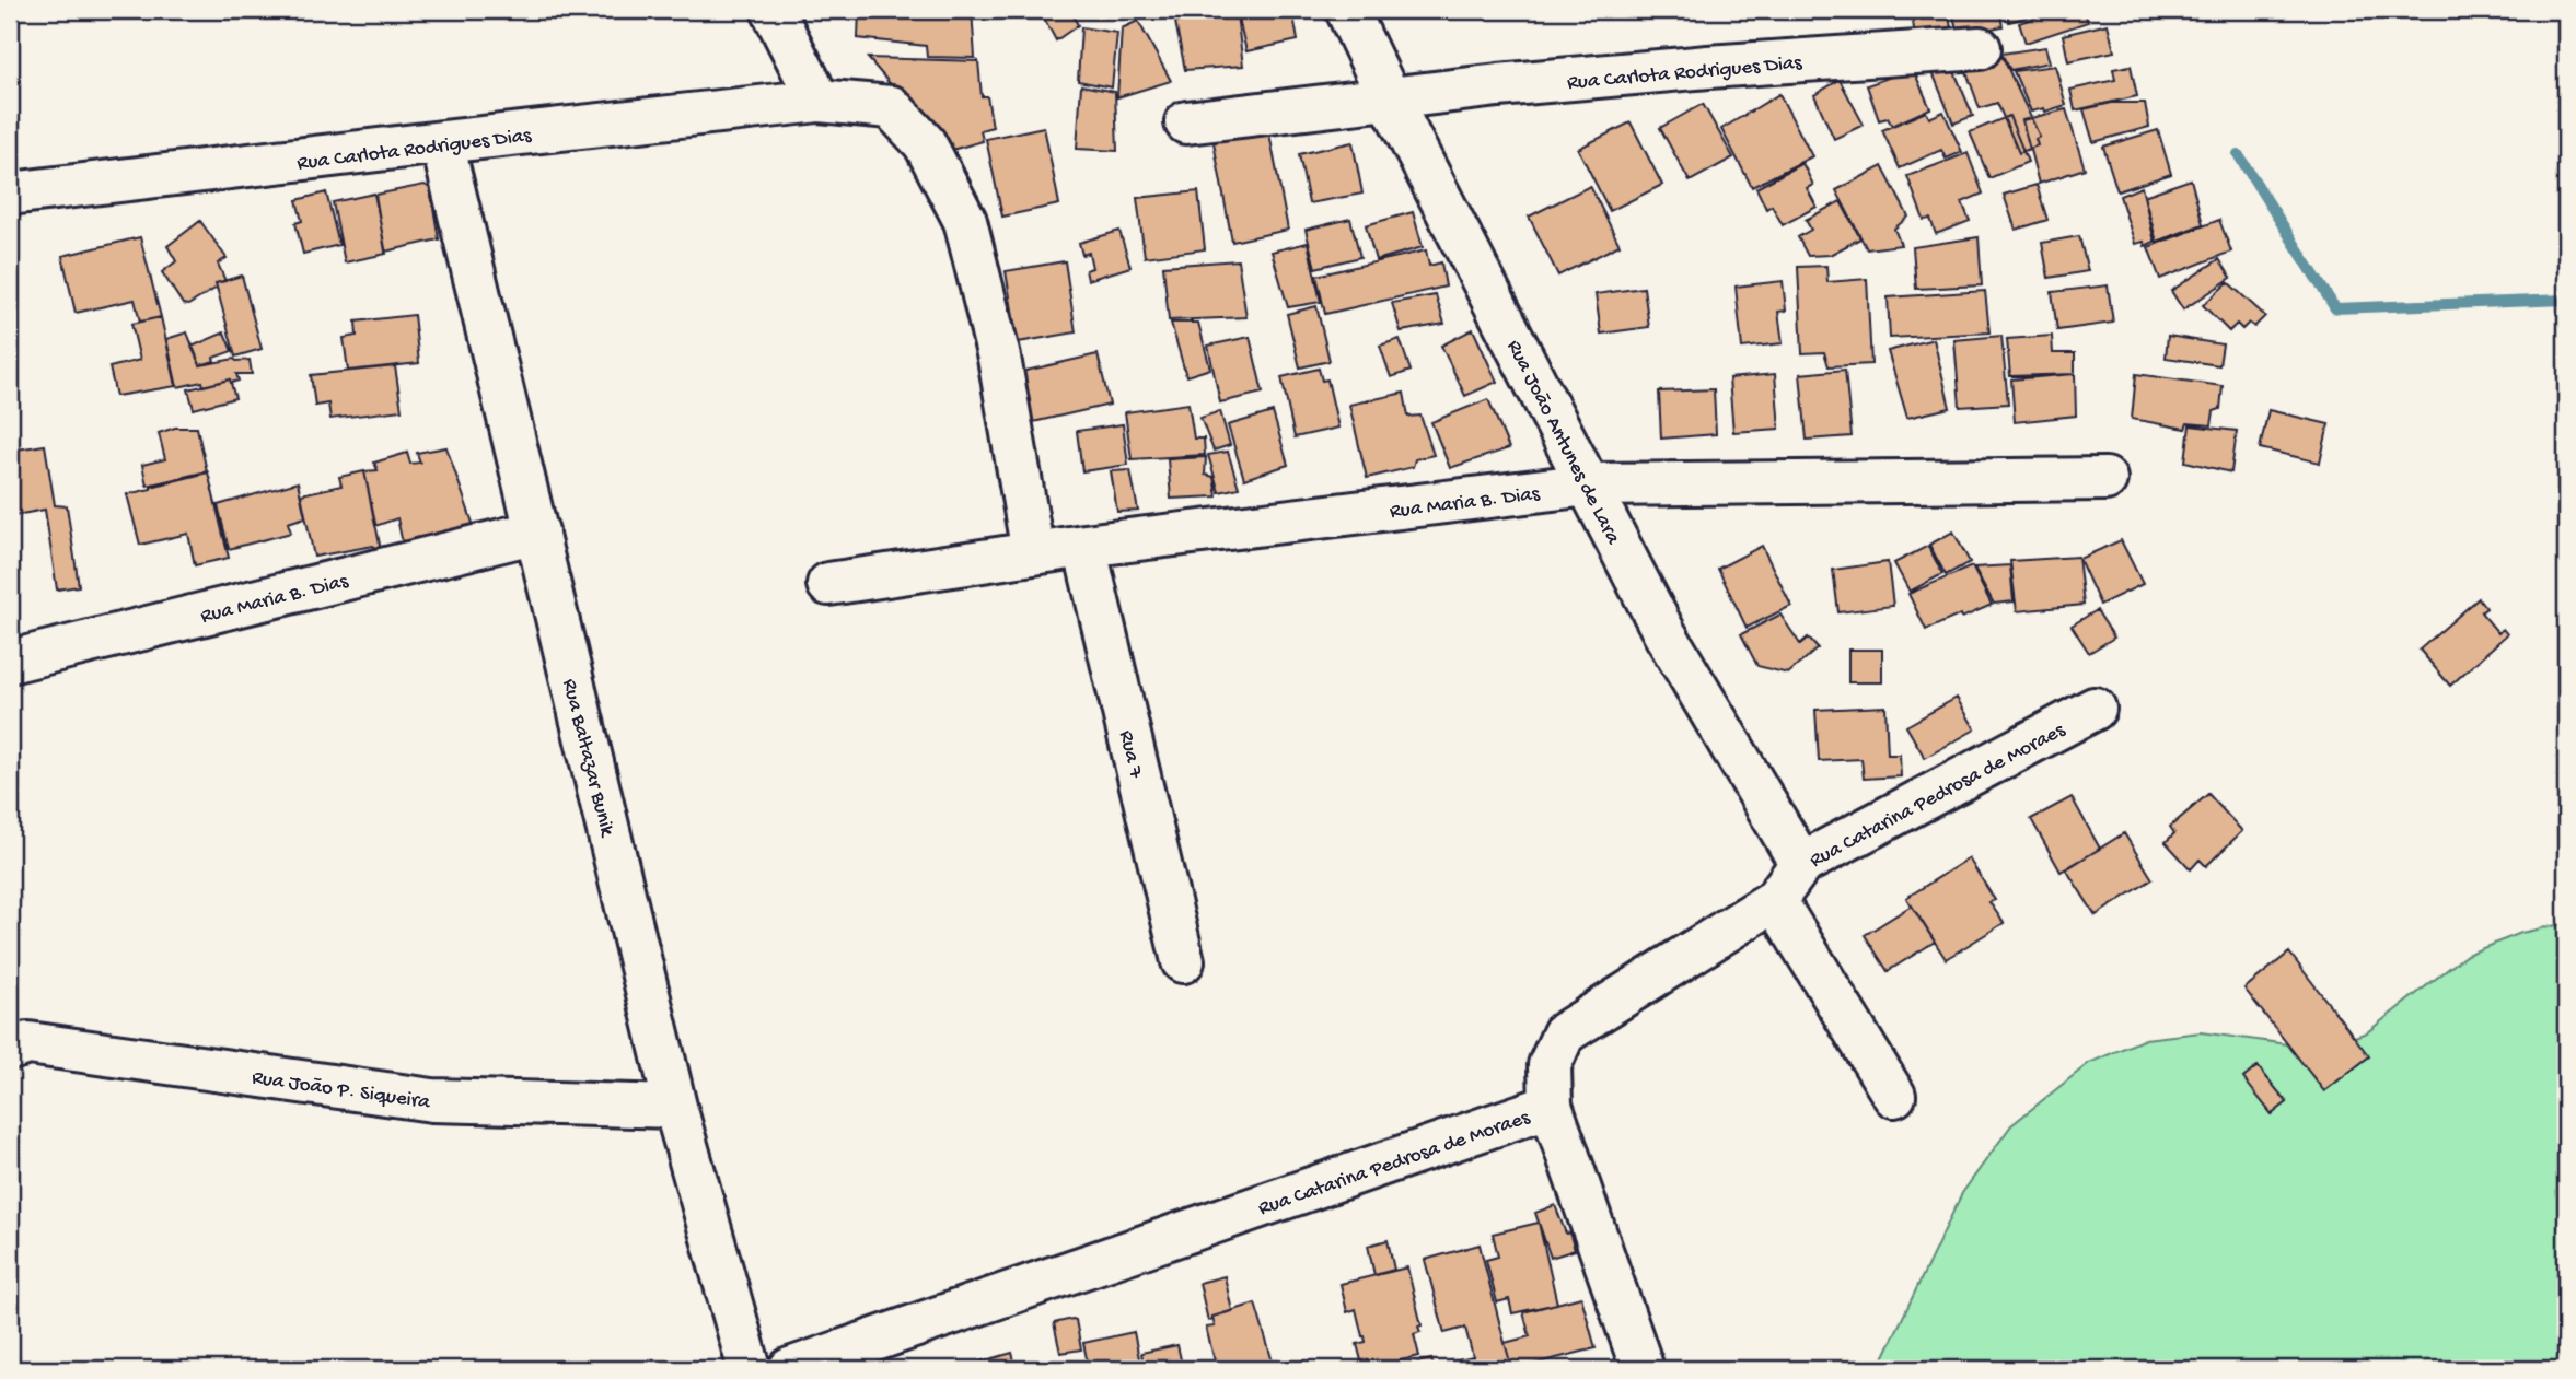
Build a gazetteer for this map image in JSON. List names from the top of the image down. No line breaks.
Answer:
{"streets":{"street":["Rua Carlota Rodrigues Dias","Rua João Antunes de Lara","Rua Maria B. Dias","Rua 7","Rua Baltazar Bunik","Rua Catarina Pedrosa de Moraes","Rua João P. Siqueira"]},"crossings":[["Rua Carlota Rodrigues Dias","Rua João Antunes de Lara"],["Rua Carlota Rodrigues Dias","Rua Maria B. Dias"],["Rua Carlota Rodrigues Dias","Rua Baltazar Bunik"],["Rua João Antunes de Lara","Rua Maria B. Dias"],["Rua João Antunes de Lara","Rua Catarina Pedrosa de Moraes"],["Rua Maria B. Dias","Rua 7"],["Rua Maria B. Dias","Rua Baltazar Bunik"],["Rua Baltazar Bunik","Rua João P. Siqueira"]]}
